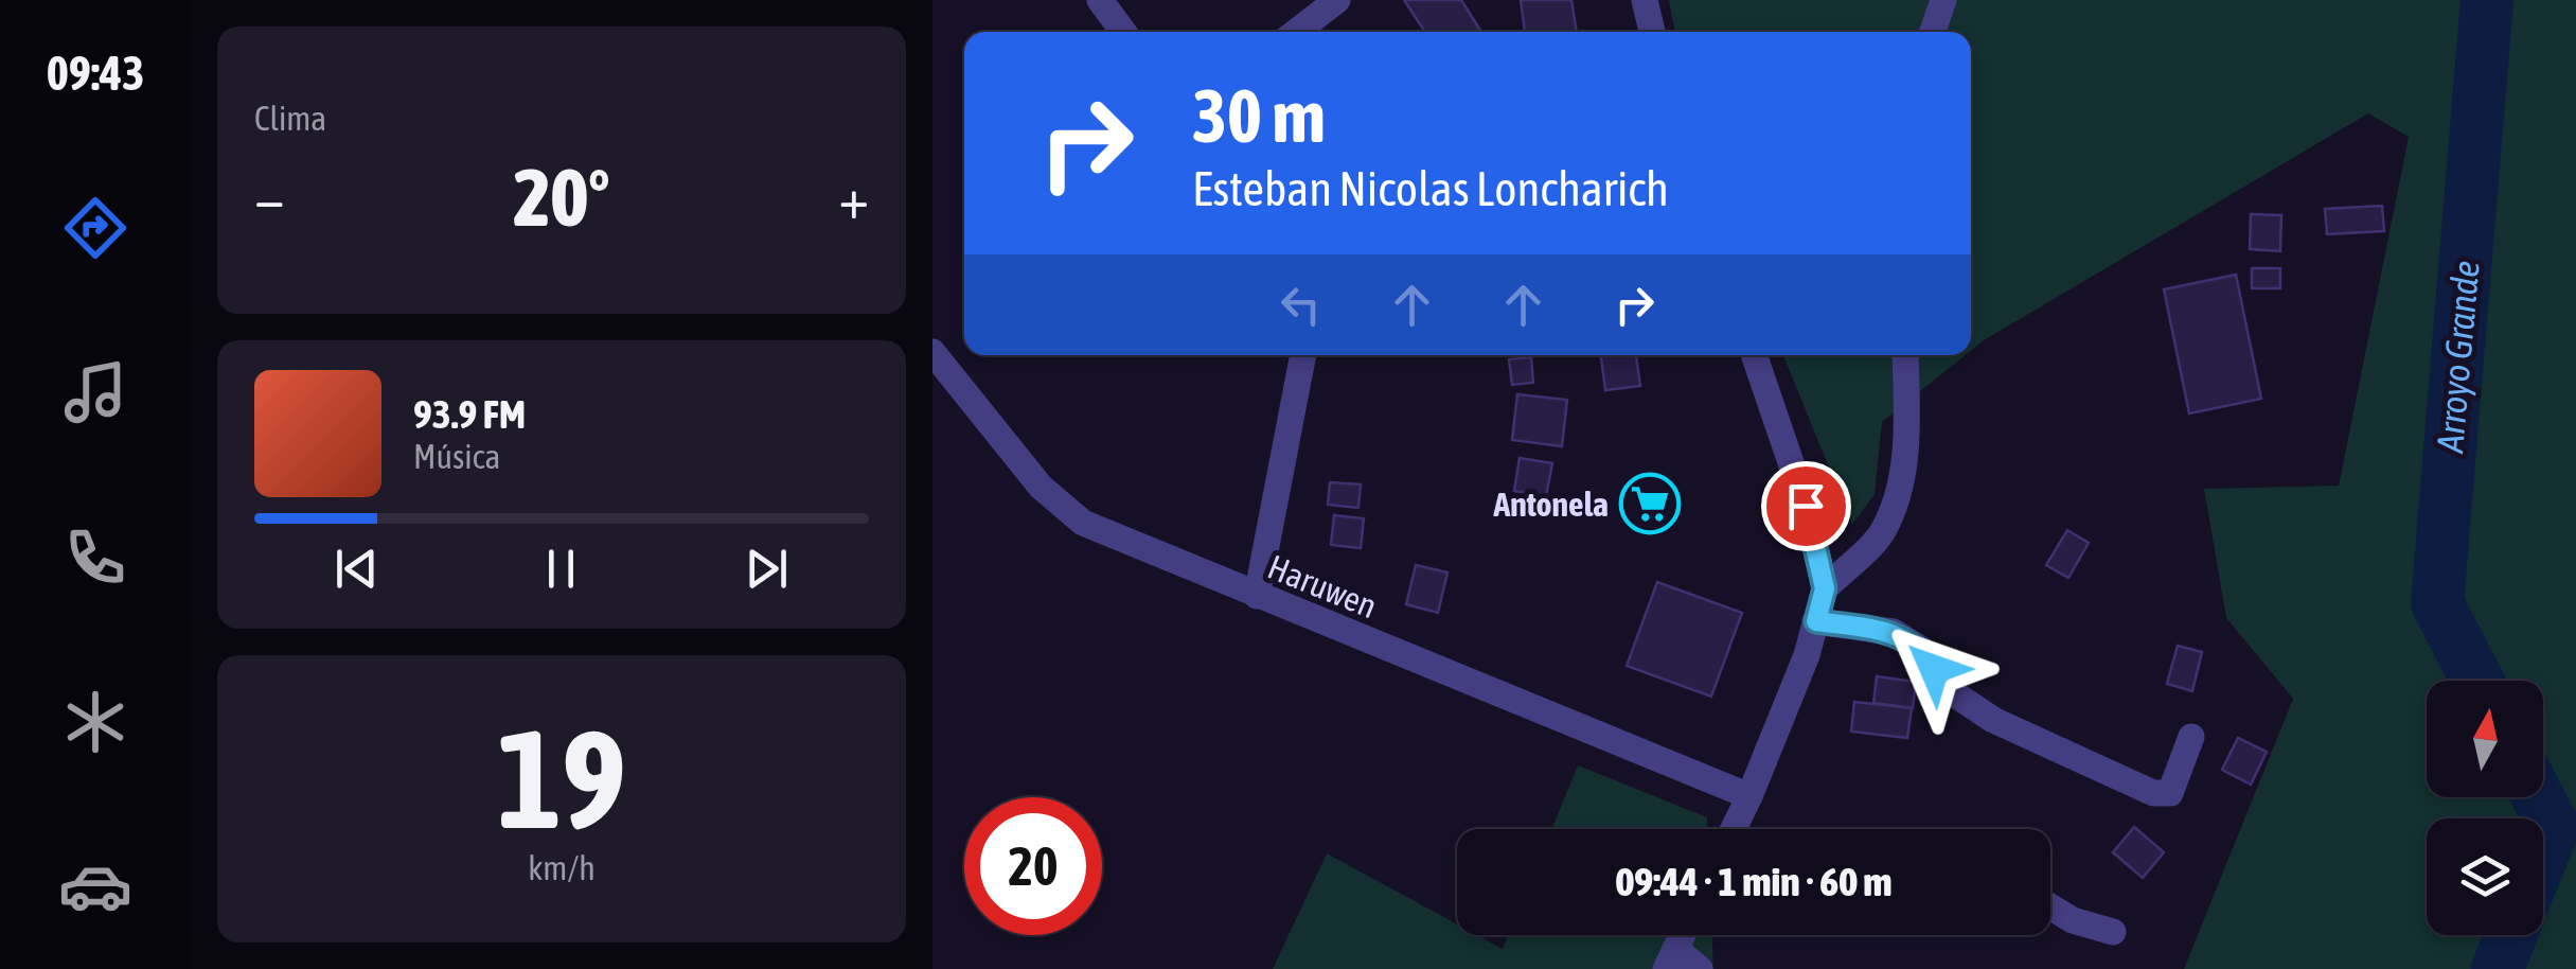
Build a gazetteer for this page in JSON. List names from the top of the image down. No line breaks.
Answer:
{"streets":{"street":["Haruwen"]},"water":["Arroyo Grande"],"places":{"supermarket":["Antonela"]},"north":"top","page":{"tabs":"09:43","tile":["Clima",["19","km/h"]],"turn":["30 m","Esteban Nicolas Loncharich"],"heat":["−","20°","+"],"song":["93.9 FM","Música"],"limit":"20","trip":"09:44 · 1 min · 60 m"}}
